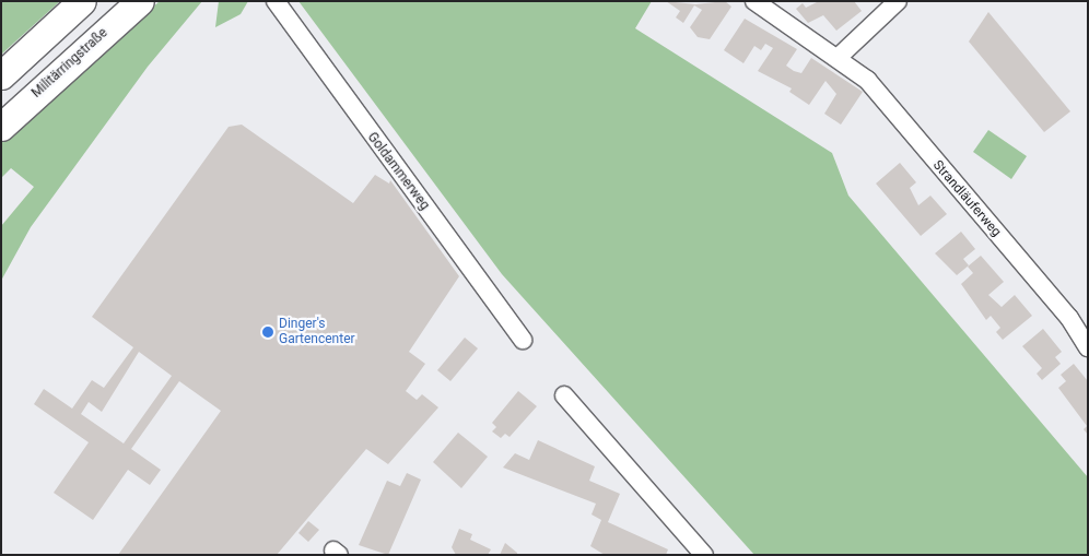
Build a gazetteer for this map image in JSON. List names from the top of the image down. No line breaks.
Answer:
{"streets":{"main road":["Militärringstraße"],"street":["Goldammerweg","Strandläuferweg"]},"places":["Dinger's Gartencenter"]}
